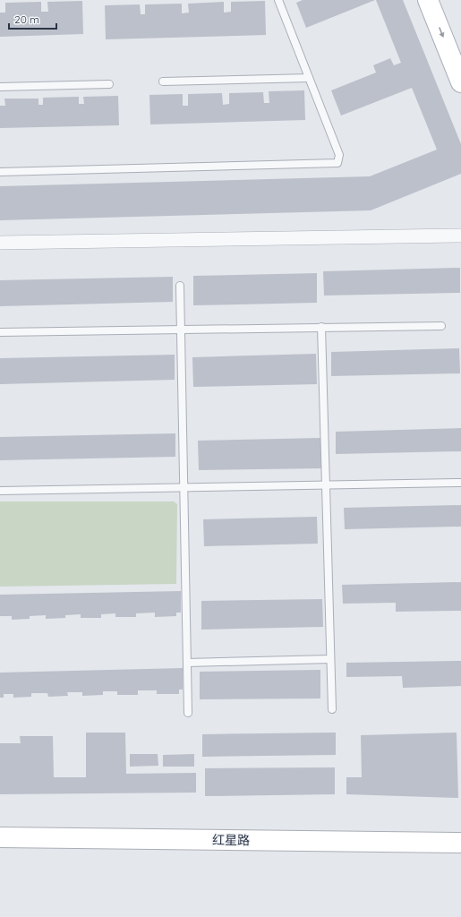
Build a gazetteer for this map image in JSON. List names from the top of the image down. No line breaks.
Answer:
{"streets":{"street":["红星路"]},"scale_bar":"20 m"}
